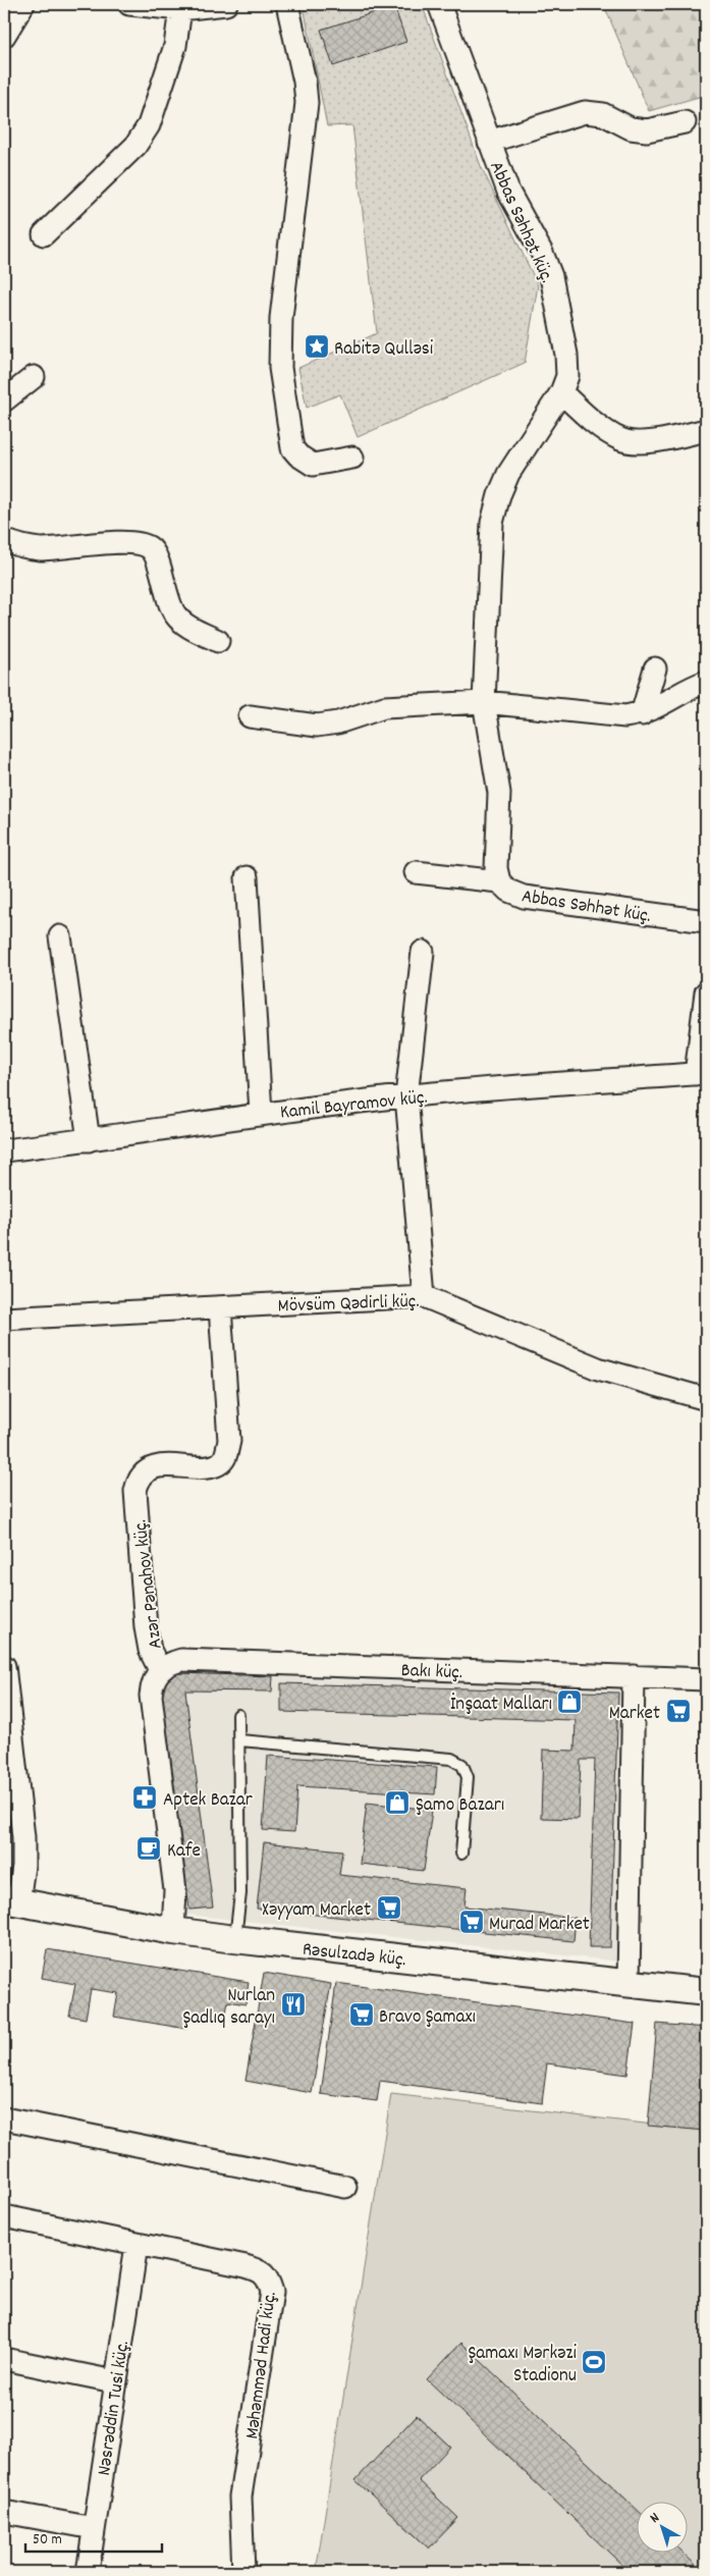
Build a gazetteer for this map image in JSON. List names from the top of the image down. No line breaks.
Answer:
{"streets":{"street":["Abbas Səhhət küç.","Kamil Bayramov küç.","Mövsüm Qədirli küç.","Azər Pənahov küç.","Bakı küç.","Rəsulzadə küç.","Məhəmməd Hadi küç.","Nəsrəddin Tusi küç."]},"crossings":[["Mövsüm Qədirli küç.","Azər Pənahov küç."],["Azər Pənahov küç.","Bakı küç."],["Azər Pənahov küç.","Rəsulzadə küç."],["Məhəmməd Hadi küç.","Nəsrəddin Tusi küç."]],"places":{"place":["Rabitə Qulləsi"],"shop":["İnşaat Malları","Şamo Bazarı"],"supermarket":["Market","Xəyyam Market","Murad Market","Bravo Şamaxı"],"pharmacy":["Aptek Bazar"],"cafe":["Kafe"],"restaurant":["Nurlan Şadlıq sarayı"],"sports":["Şamaxı Mərkəzi Stadionu"]},"scale_bar":"50 m","north":"top left"}
